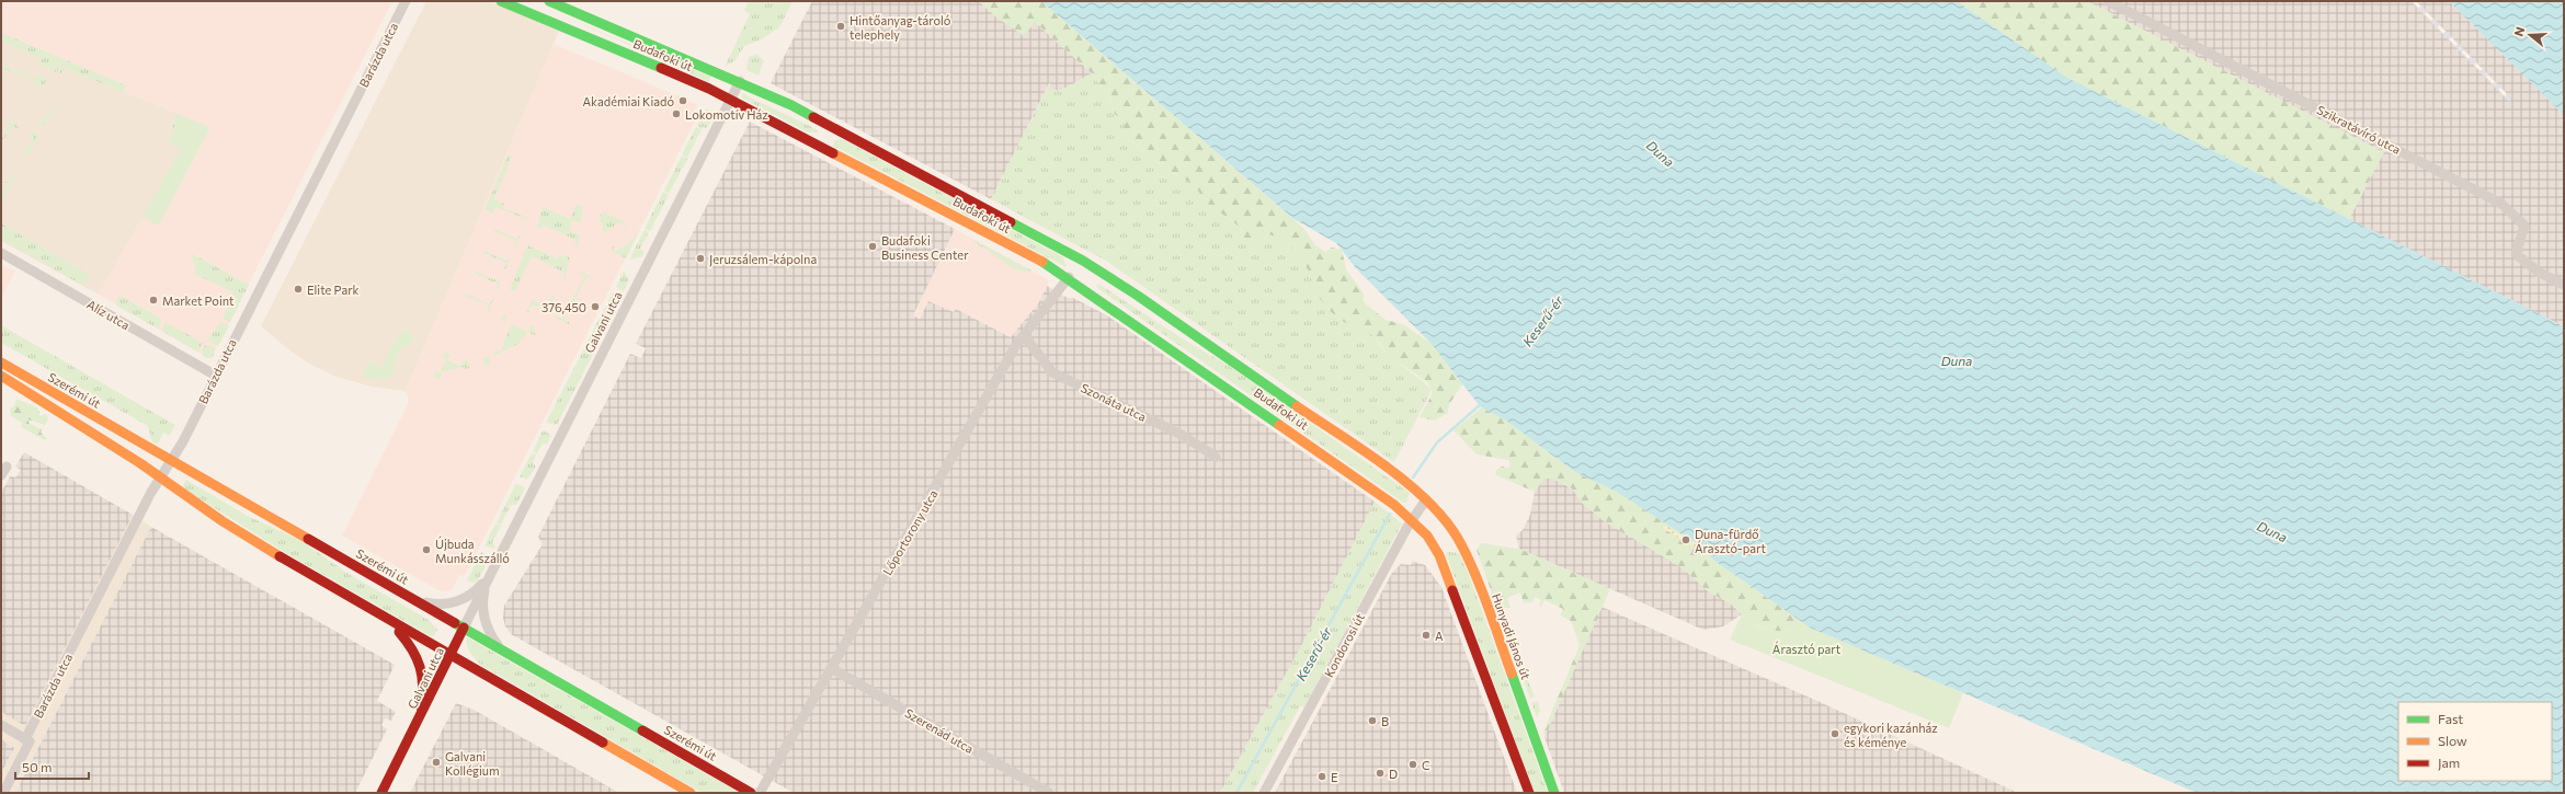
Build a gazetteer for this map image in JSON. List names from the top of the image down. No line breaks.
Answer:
{"streets":{"main road":["Budafoki út","Galvani utca","Szerémi út","Hunyadi János út"],"street":["Barázda utca","Szikratávíró utca","Alíz utca","Szonáta utca","Lőportorony utca","Kondorosi út","Szerenád utca"]},"crossings":[["Barázda utca","Alíz utca"],["Barázda utca","Szerémi út"],["Budafoki út","Galvani utca"],["Budafoki út","Lőportorony utca"],["Budafoki út","Hunyadi János út"],["Budafoki út","Kondorosi út"],["Galvani utca","Szerémi út"],["Szonáta utca","Lőportorony utca"],["Lőportorony utca","Szerenád utca"],["Hunyadi János út","Kondorosi út"]],"water":["Duna","Keserű-ér"],"parks":["Árasztó part"],"places":["Hintőanyag-tároló telephely","Akadémiai Kiadó","Lokomotív Ház","Budafoki Business Center","Jeruzsálem-kápolna","Elite Park","Market Point","376,450","Duna-fürdő Árasztó-part","Újbuda Munkásszálló","A","B","egykori kazánház és kéménye","Galvani Kollégium","C","D","E"],"legend":["Fast","Slow","Jam"],"scale_bar":"50 m","north":"left"}
